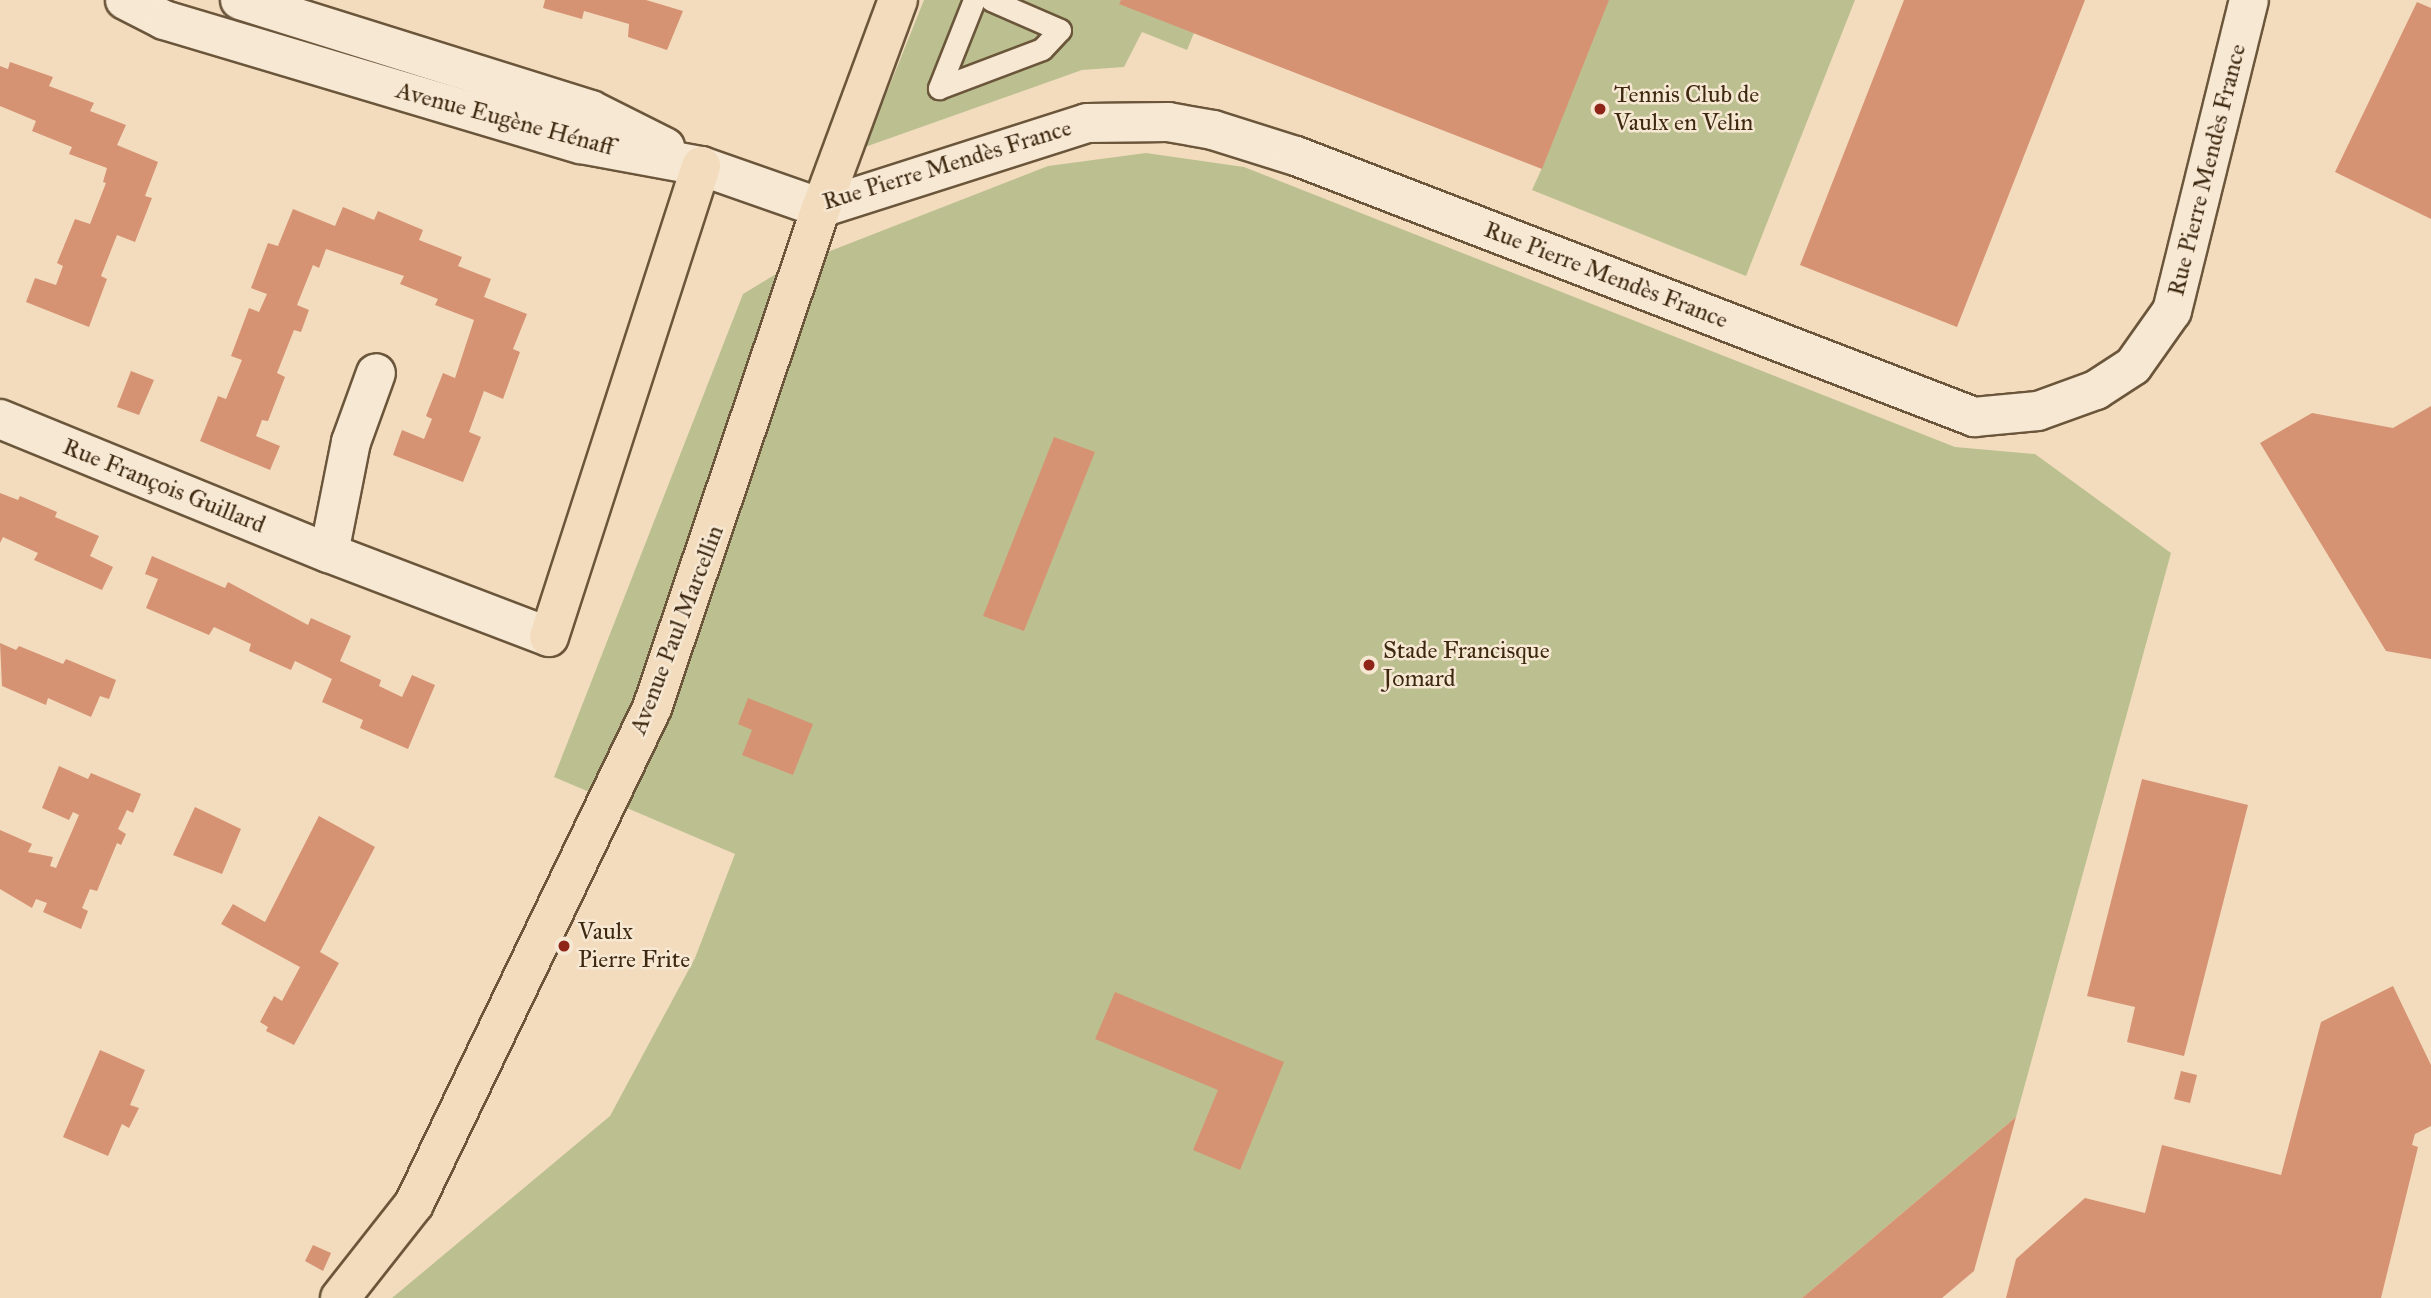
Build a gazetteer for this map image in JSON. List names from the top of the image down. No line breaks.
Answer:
{"streets":{"main road":["Avenue Paul Marcellin"],"street":["Avenue Eugène Hénaff","Rue Pierre Mendès France","Rue François Guillard"]},"crossings":[["Avenue Eugène Hénaff","Rue Pierre Mendès France"],["Rue Pierre Mendès France","Avenue Paul Marcellin"]],"places":["Tennis Club de Vaulx en Velin","Stade Francisque Jomard","Vaulx Pierre Frite"]}
